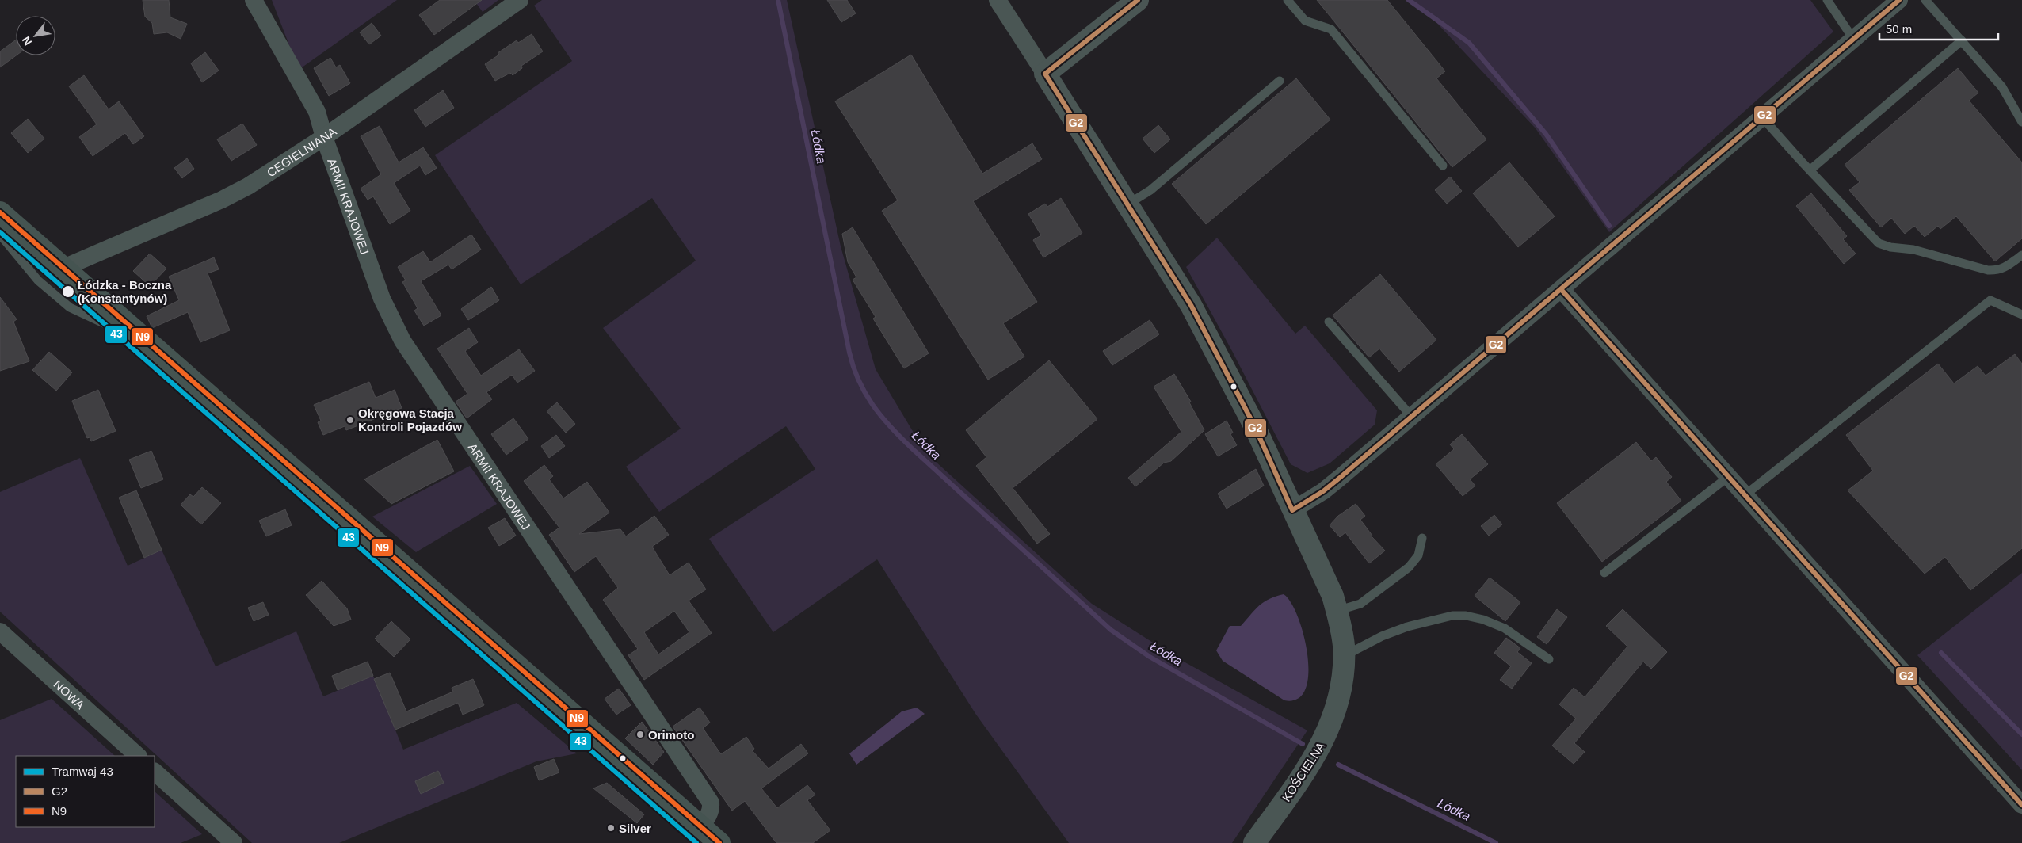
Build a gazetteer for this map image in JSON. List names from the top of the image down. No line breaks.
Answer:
{"streets":{"street":["CEGIELNIANA","ARMII KRAJOWEJ","NOWA","KOŚCIELNA"]},"crossings":[["CEGIELNIANA","ARMII KRAJOWEJ"]],"water":["Łódka"],"places":["Łódzka - Boczna (Konstantynów)","Okręgowa Stacja Kontroli Pojazdów","Orimoto","Silver"],"lines":["transit line G2","transit line N9","tram line 43"],"legend":["Tramwaj 43","G2","N9"],"scale_bar":"50 m","north":"bottom left"}
